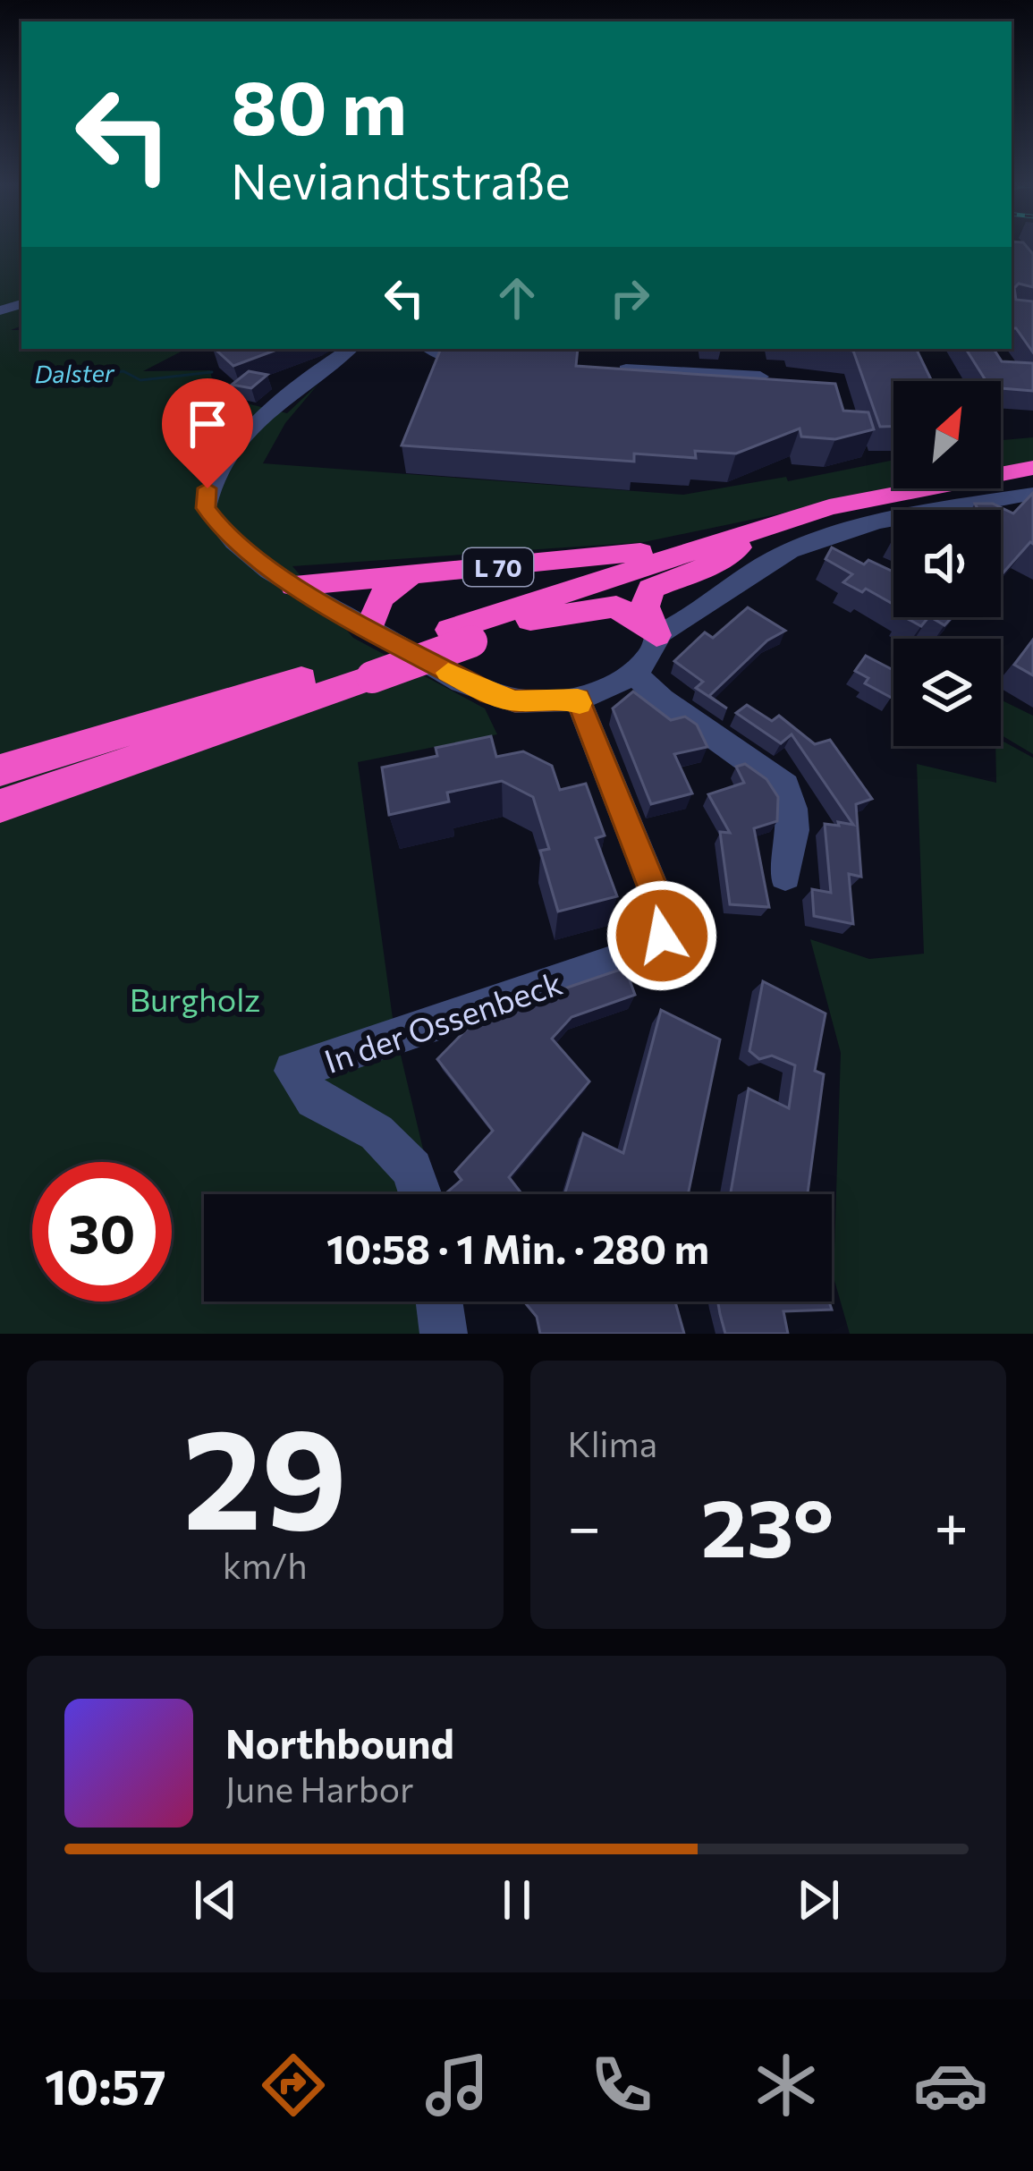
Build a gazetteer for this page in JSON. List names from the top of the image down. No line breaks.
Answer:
{"streets":{"highway":["L 70"],"street":["In der Ossenbeck"]},"water":["Dalster"],"parks":["Burgholz"],"north":"top right","page":{"turn":["80 m","Neviandtstraße"],"limit":"30","trip":"10:58 · 1 Min. · 280 m","tile":[["29","km/h"],"Klima"],"heat":["−","23°","+"],"song":["Northbound","June Harbor"],"tabs":"10:57"}}
